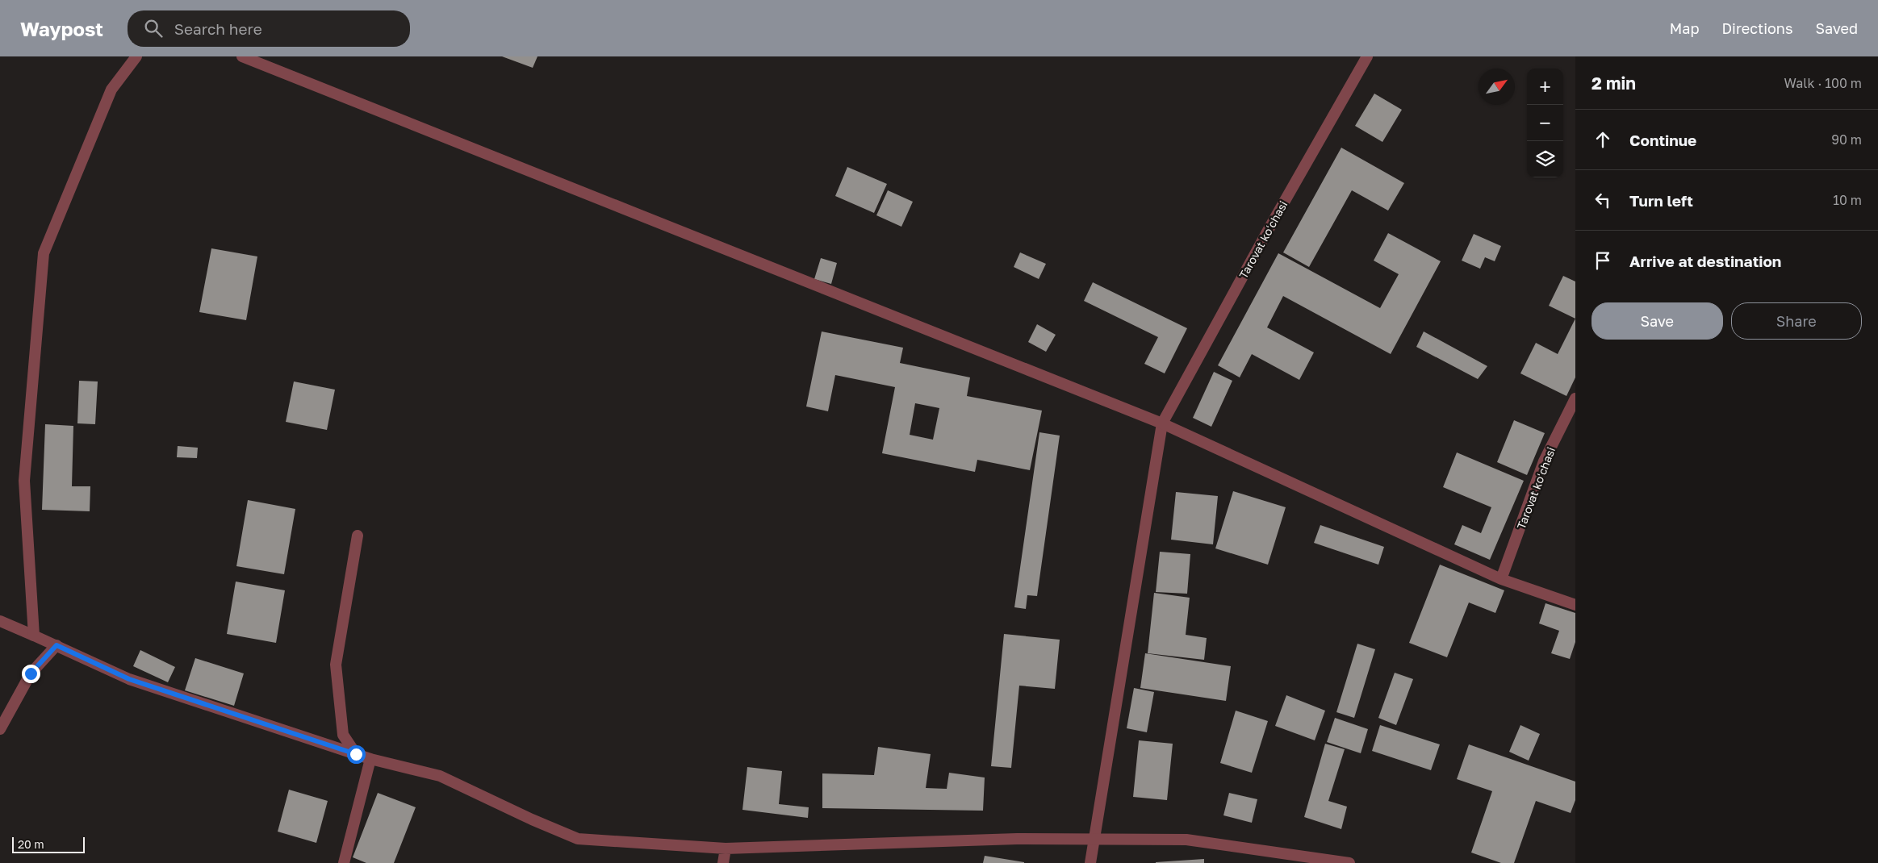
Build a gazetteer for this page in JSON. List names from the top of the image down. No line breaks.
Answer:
{"streets":{"street":["Tarovat koʻchasi"]},"scale_bar":"20 m","north":"top right","page":{"header":"Waypost","search":"Search here","nav":["Map","Directions","Saved"],"heading":["2 min","Walk · 100 m"],"map_buttons":["+","−"],"list":[["Continue","90 m"],["Turn left","10 m"],"Arrive at destination"],"buttons":["Save","Share"],"scale":"20 m"}}
